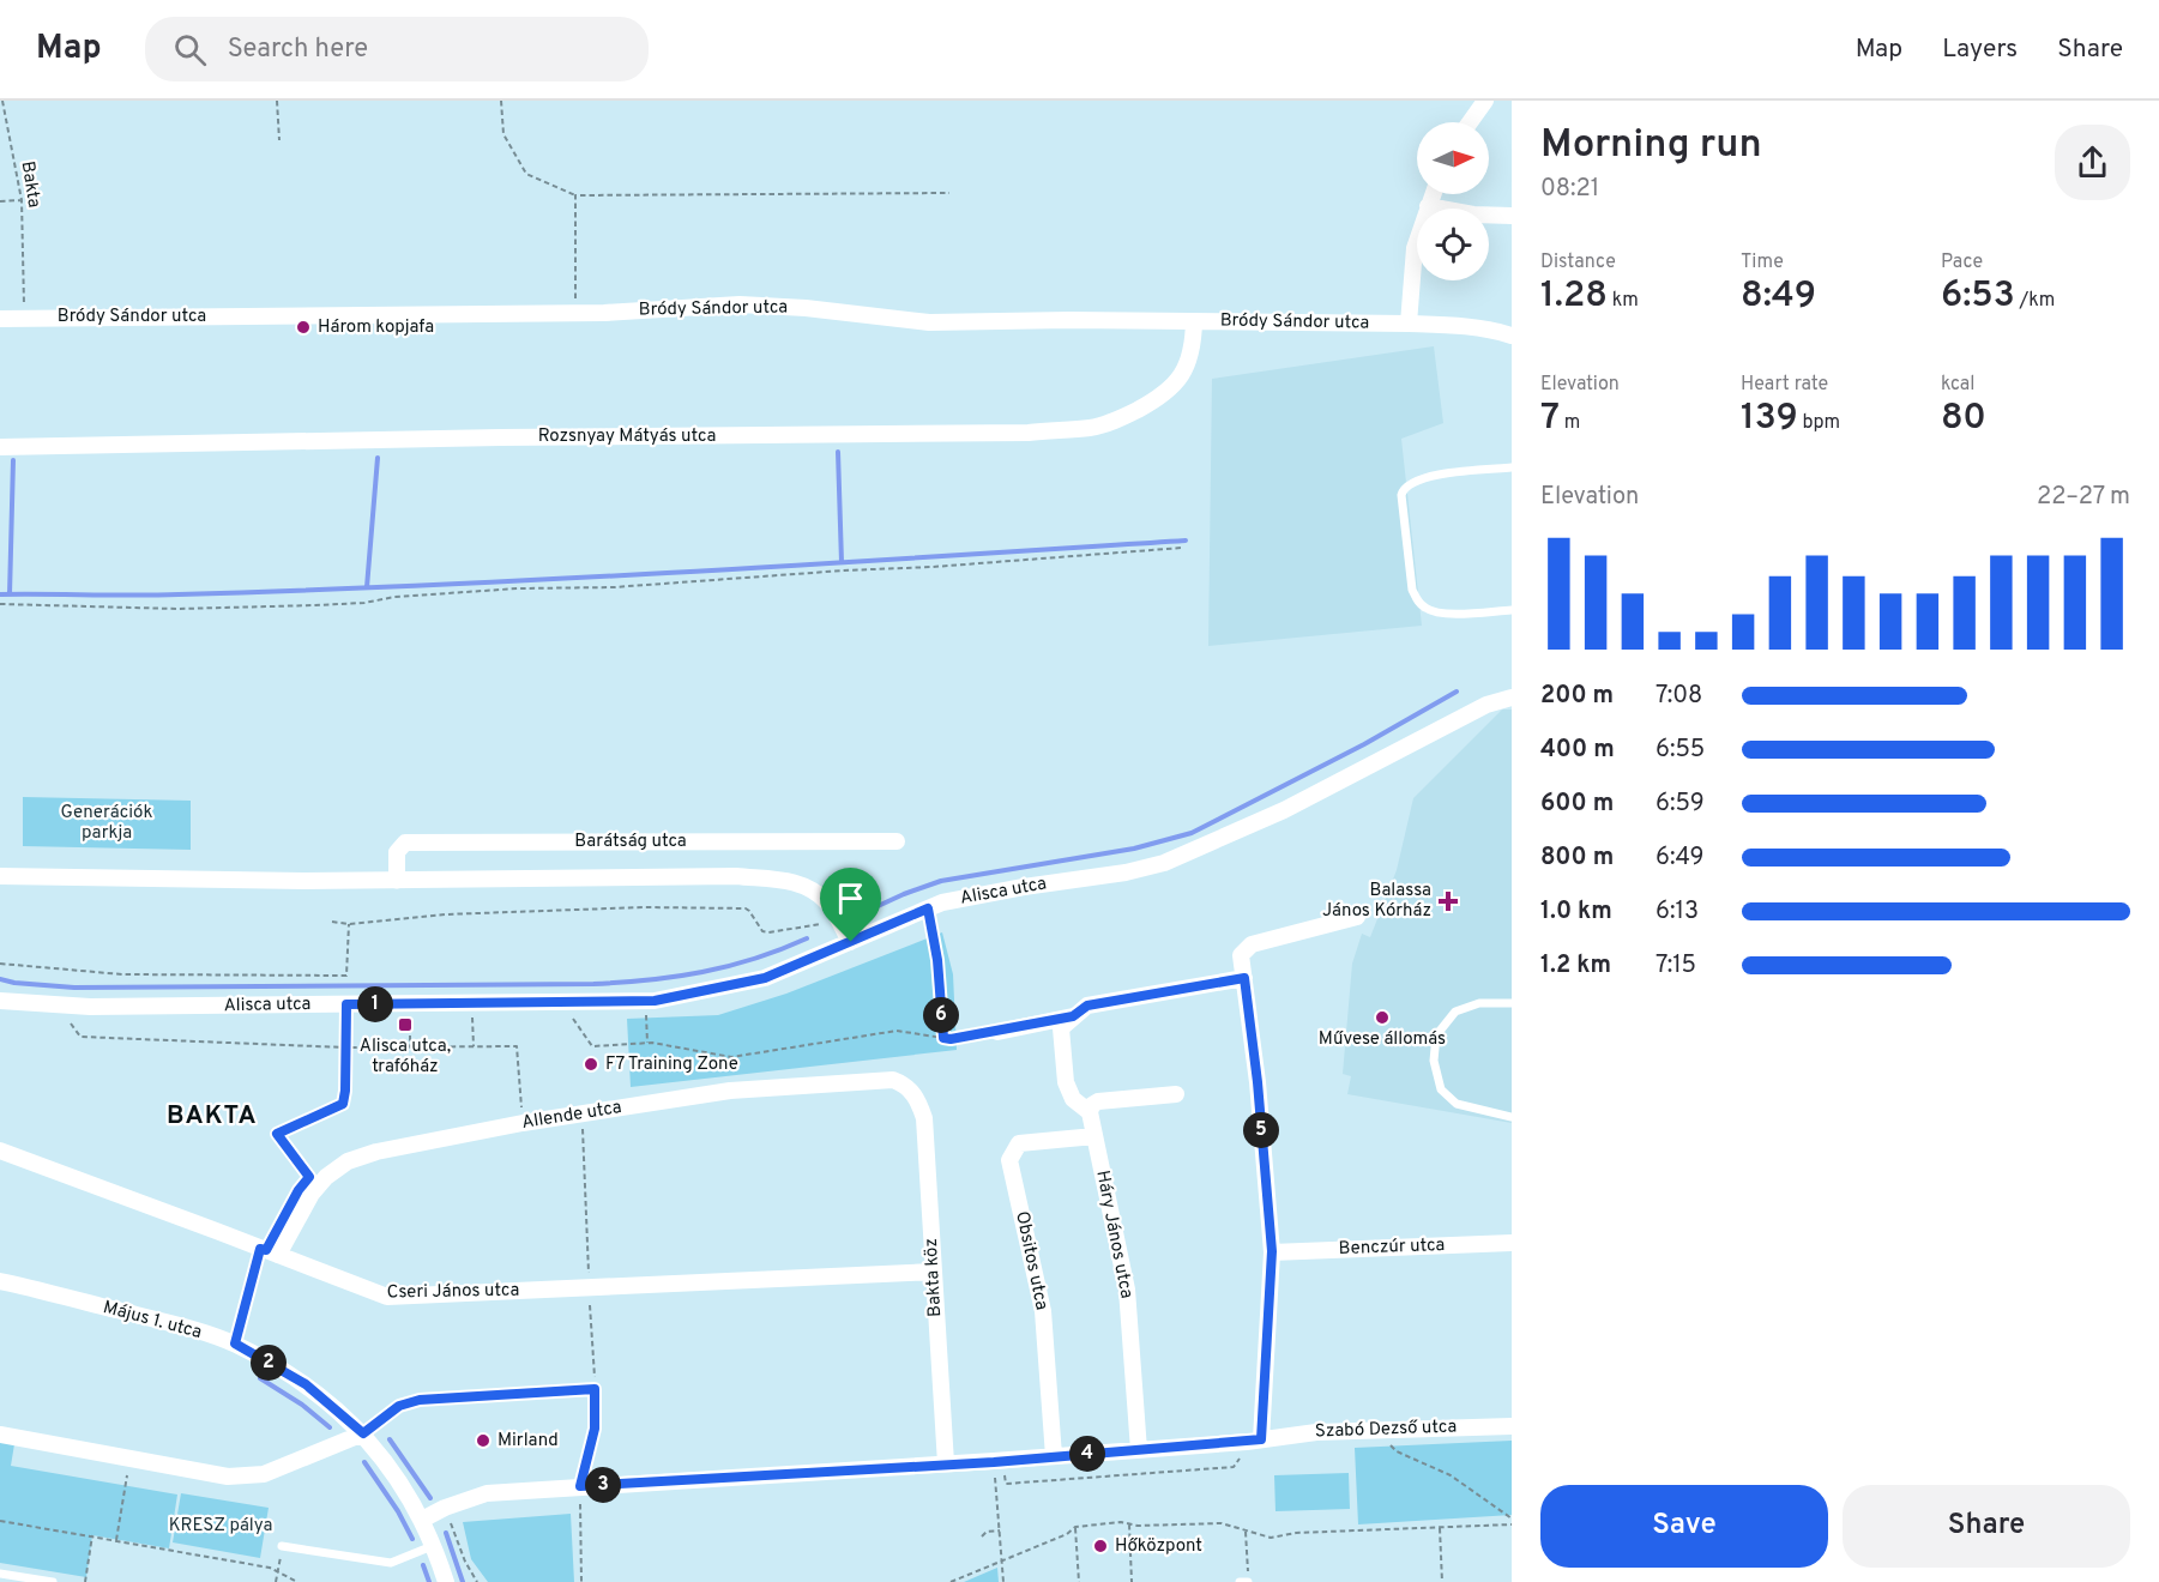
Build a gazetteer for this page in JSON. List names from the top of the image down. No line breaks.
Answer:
{"streets":{"street":["Bródy Sándor utca","Rozsnyay Mátyás utca","Barátság utca","Alisca utca","Allende utca","Háry János utca","Benczúr utca","Obsitos utca","Bakta köz","Cseri János utca","Május 1. utca","Szabó Dezső utca"],"path":["Bakta"]},"crossings":[["Bakta","Bródy Sándor utca"],["Bródy Sándor utca","Rozsnyay Mátyás utca"],["Barátság utca","Alisca utca"],["Allende utca","Bakta köz"],["Allende utca","Cseri János utca"],["Háry János utca","Obsitos utca"],["Háry János utca","Szabó Dezső utca"],["Obsitos utca","Szabó Dezső utca"],["Bakta köz","Cseri János utca"],["Bakta köz","Szabó Dezső utca"],["Május 1. utca","Szabó Dezső utca"]],"districts":["BAKTA"],"parks":["Generációk parkja","KRESZ pálya"],"places":{"other":["Három kopjafa","Művese állomás","F7 Training Zone","Mirland","Hőközpont"],"health":["Balassa János Kórház"],"transit":["Alisca utca, trafóház"]},"north":"right","page":{"header":"Map","search":"Search here","nav":["Map","Layers","Share"],"heading":["Morning run","08:21"],"stats":[["Distance","1.28 km"],["Time","8:49"],["Pace","6:53 /km"],["Elevation","7 m"],["Heart rate","139 bpm"],["kcal","80"]],"chart":["Elevation","22–27 m"],"list":[{"name":"200 m","note":"7:08"},{"name":"400 m","note":"6:55"},{"name":"600 m","note":"6:59"},{"name":"800 m","note":"6:49"},{"name":"1.0 km","note":"6:13"},{"name":"1.2 km","note":"7:15"}],"pins":["1","6","5","2","4","3"],"buttons":["Save","Share"]}}
